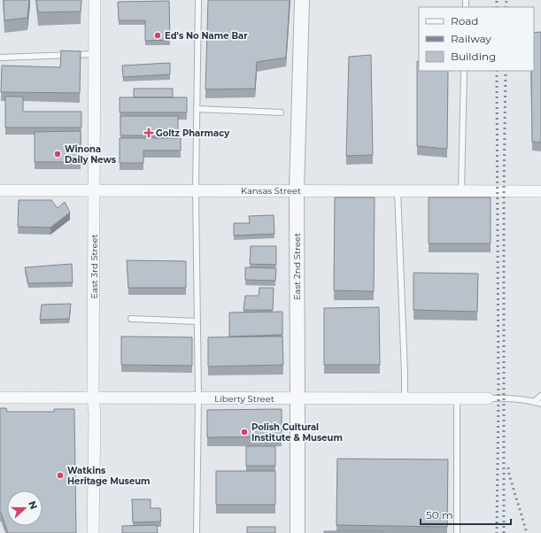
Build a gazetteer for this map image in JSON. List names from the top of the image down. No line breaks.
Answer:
{"streets":{"street":["Kansas Street","East 3rd Street","East 2nd Street","Liberty Street"]},"crossings":[["Kansas Street","East 3rd Street"],["Kansas Street","East 2nd Street"],["East 3rd Street","Liberty Street"],["East 2nd Street","Liberty Street"]],"places":{"other":["Ed's No Name Bar","Winona Daily News","Polish Cultural Institute & Museum","Watkins Heritage Museum"],"health":["Goltz Pharmacy"]},"legend":["Road","Railway","Building"],"scale_bar":"50 m","north":"right"}
